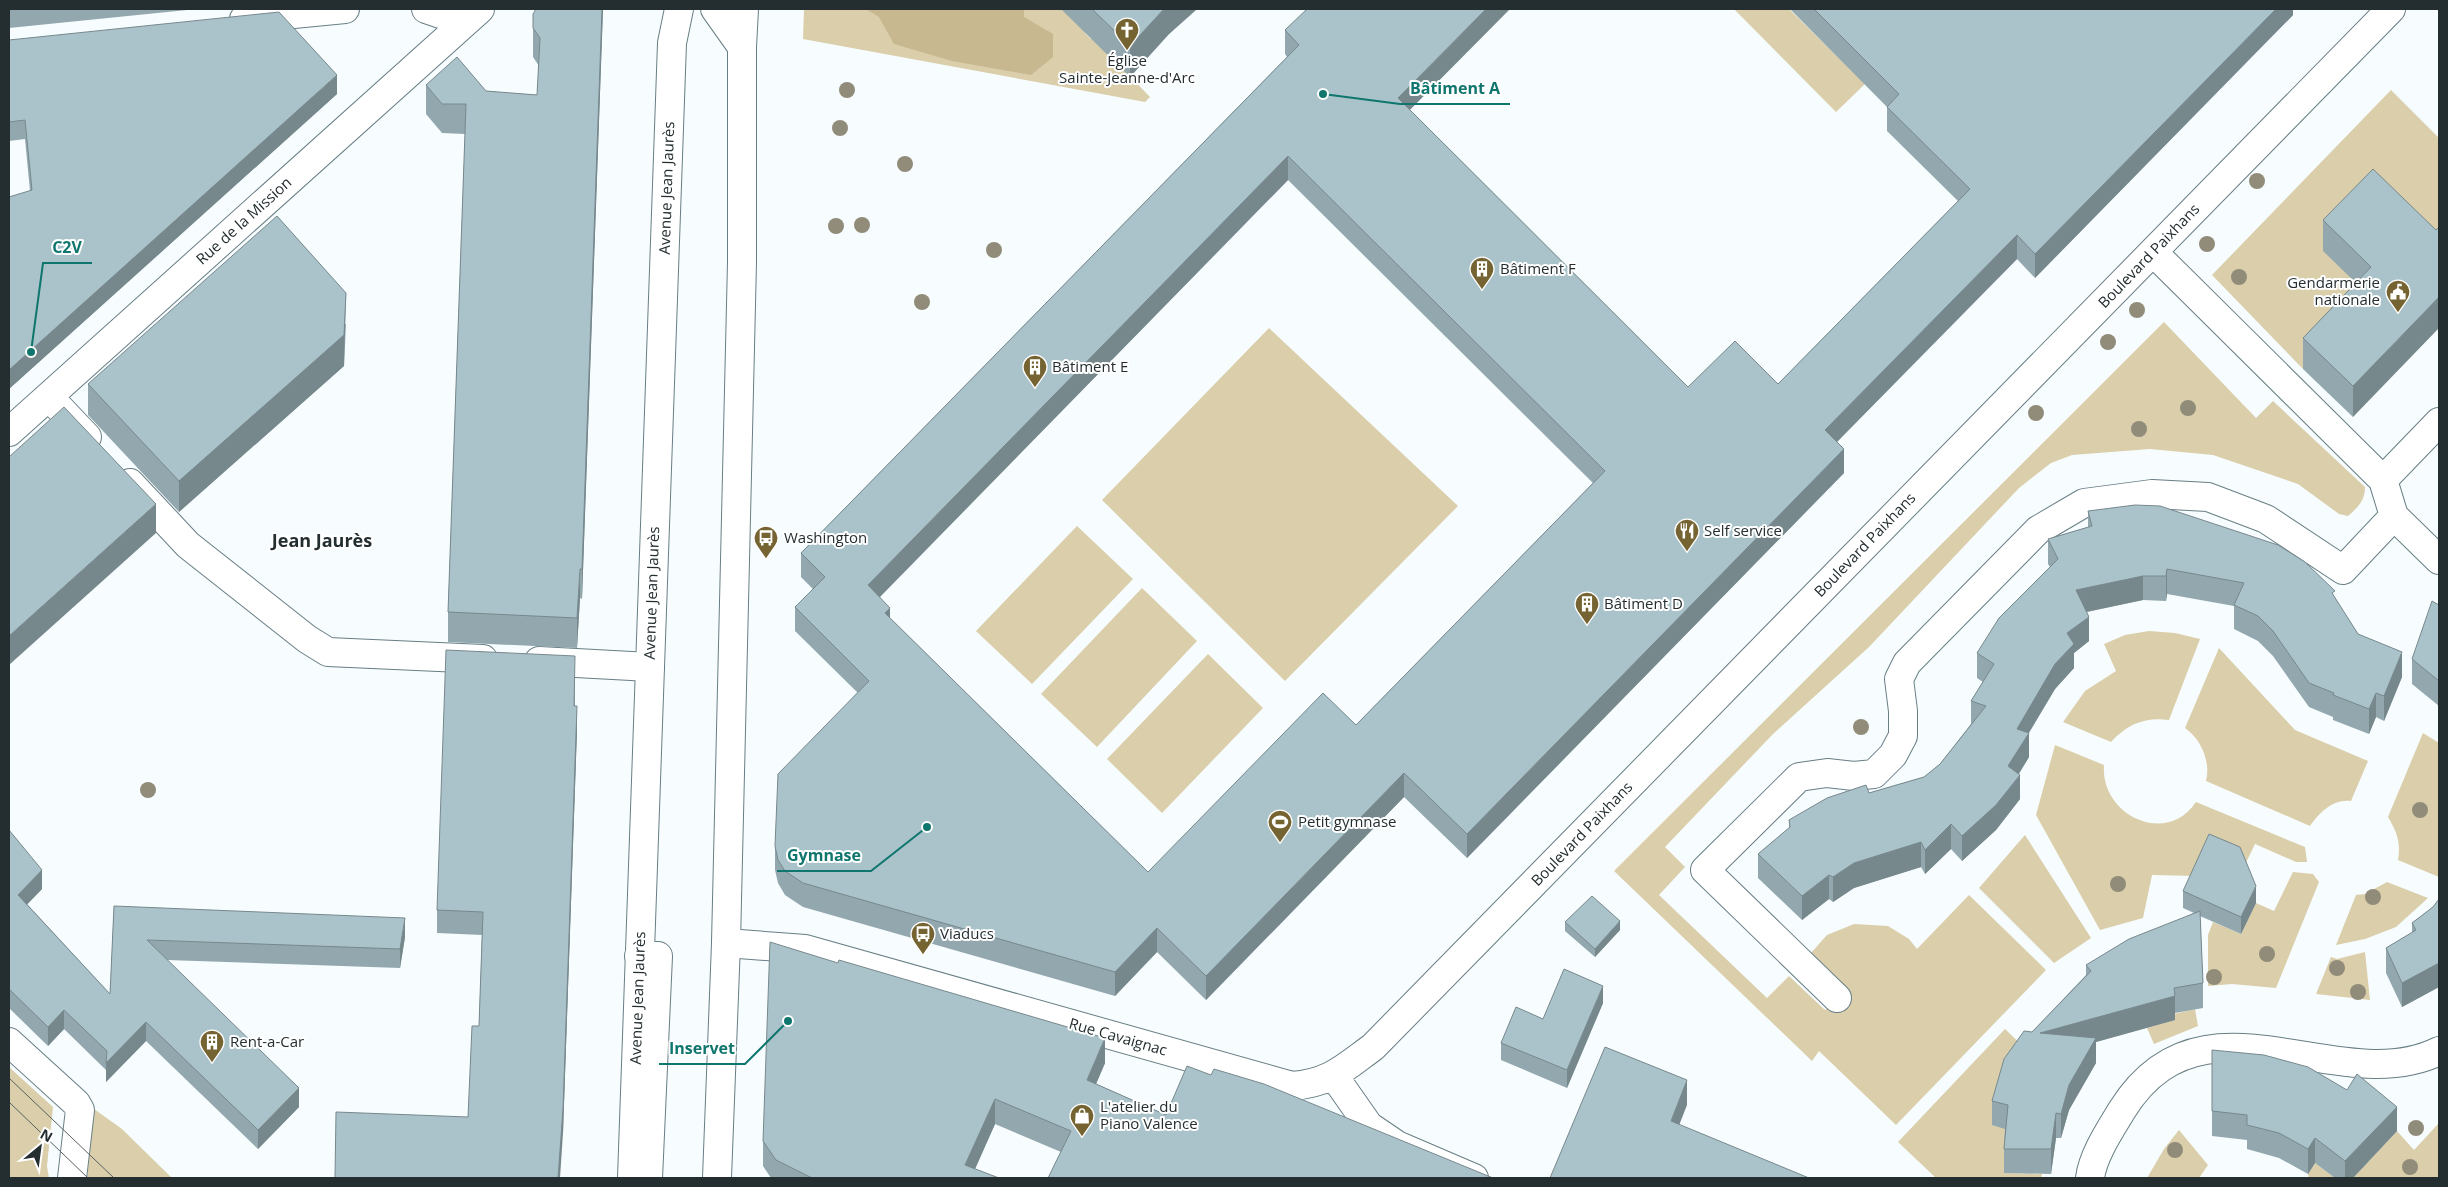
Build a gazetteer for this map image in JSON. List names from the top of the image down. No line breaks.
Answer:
{"streets":{"street":["Avenue Jean Jaurès","Rue de la Mission","Boulevard Paixhans","Rue Cavaignac"]},"crossings":[["Boulevard Paixhans","Rue Cavaignac"]],"districts":["Jean Jaurès"],"places":{"church":["Église Sainte-Jeanne-d'Arc"],"other":["Bâtiment A","C2V","Gymnase","Inservet"],"building":["Bâtiment F","Bâtiment E","Bâtiment D","Rent-a-Car"],"public building":["Gendarmerie nationale"],"restaurant":["Self service"],"bus stop":["Washington","Viaducs"],"sports":["Petit gymnase"],"shop":["L'atelier du Piano Valence"]},"north":"top right"}
